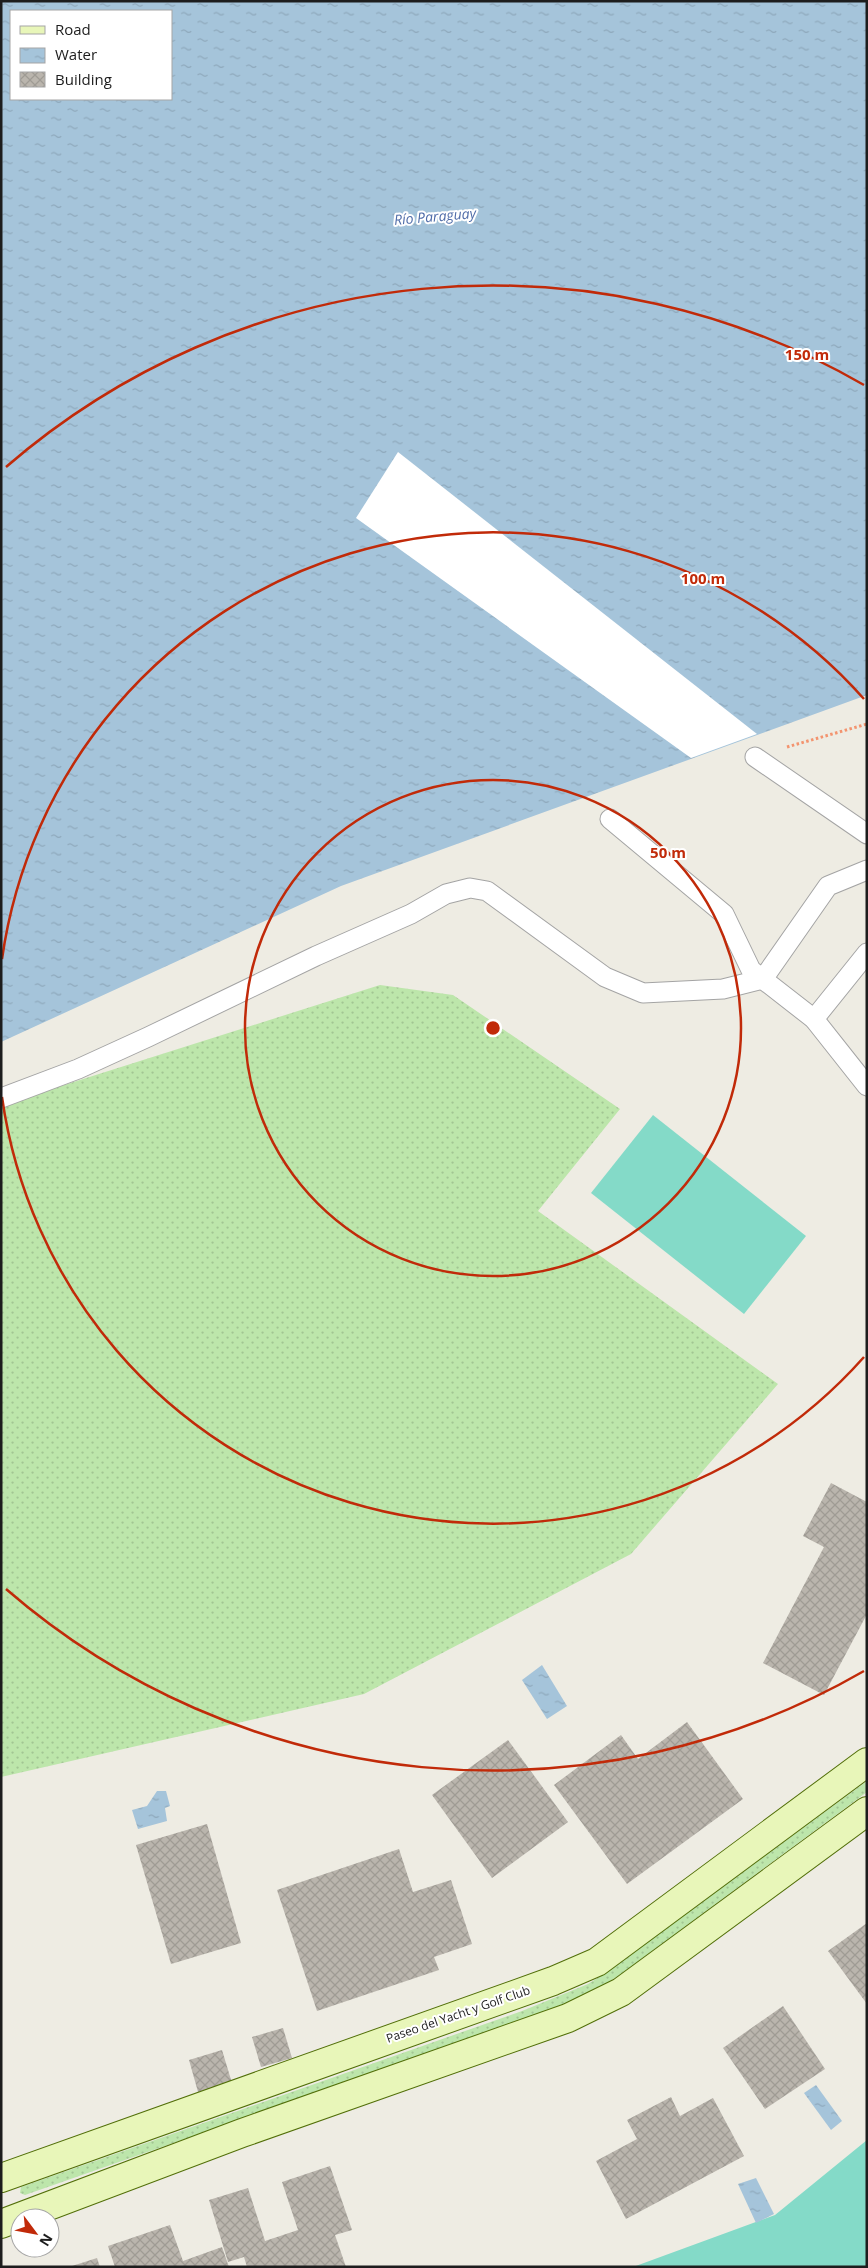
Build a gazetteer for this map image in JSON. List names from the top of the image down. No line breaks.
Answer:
{"streets":{"main road":["Paseo del Yacht y Golf Club"]},"water":["Río Paraguay"],"legend":["Road","Water","Building"],"north":"bottom right","rings":["150 m","100 m","50 m"]}
